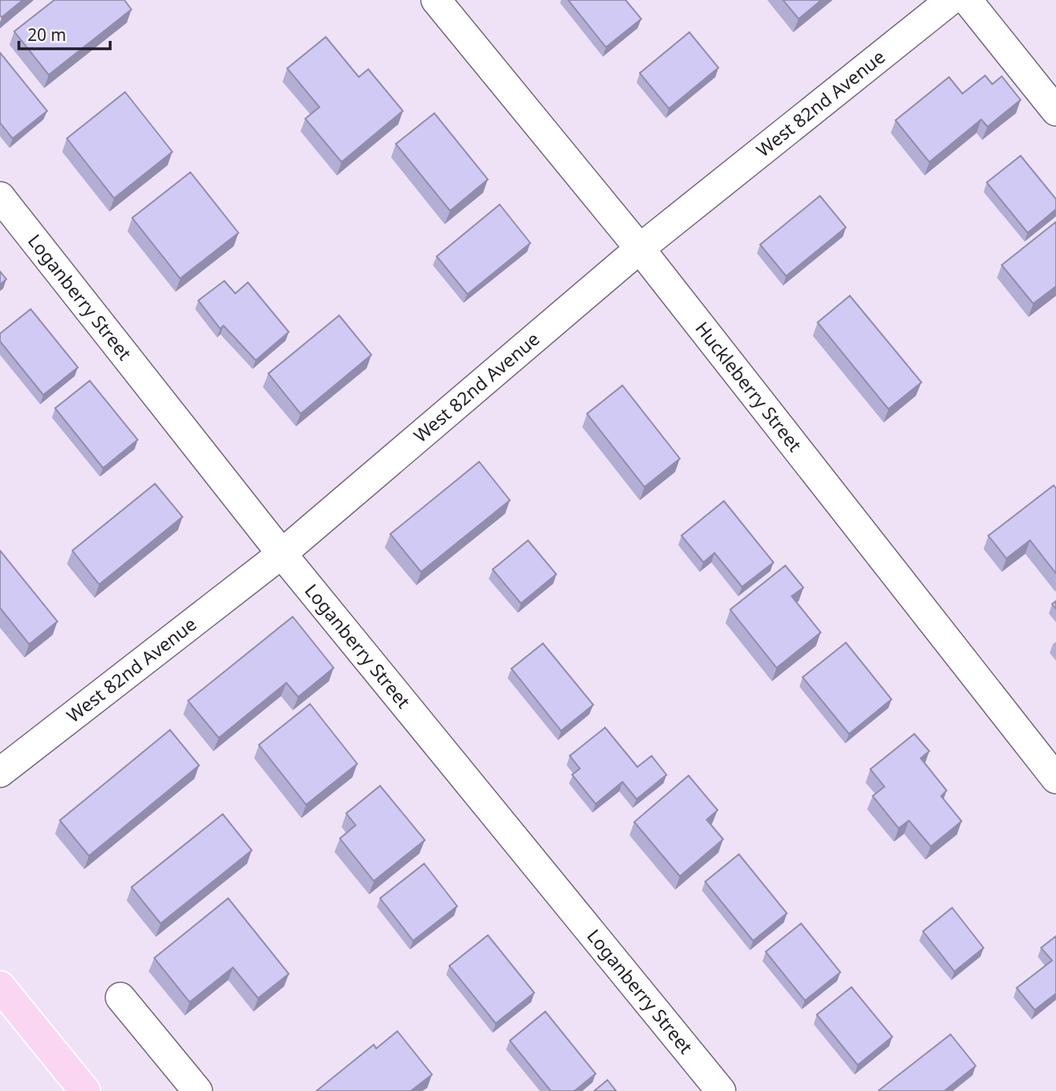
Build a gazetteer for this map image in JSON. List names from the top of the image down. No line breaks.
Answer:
{"streets":{"street":["West 82nd Avenue","Loganberry Street","Huckleberry Street"]},"crossings":[["West 82nd Avenue","Loganberry Street"],["West 82nd Avenue","Huckleberry Street"]],"scale_bar":"20 m"}
